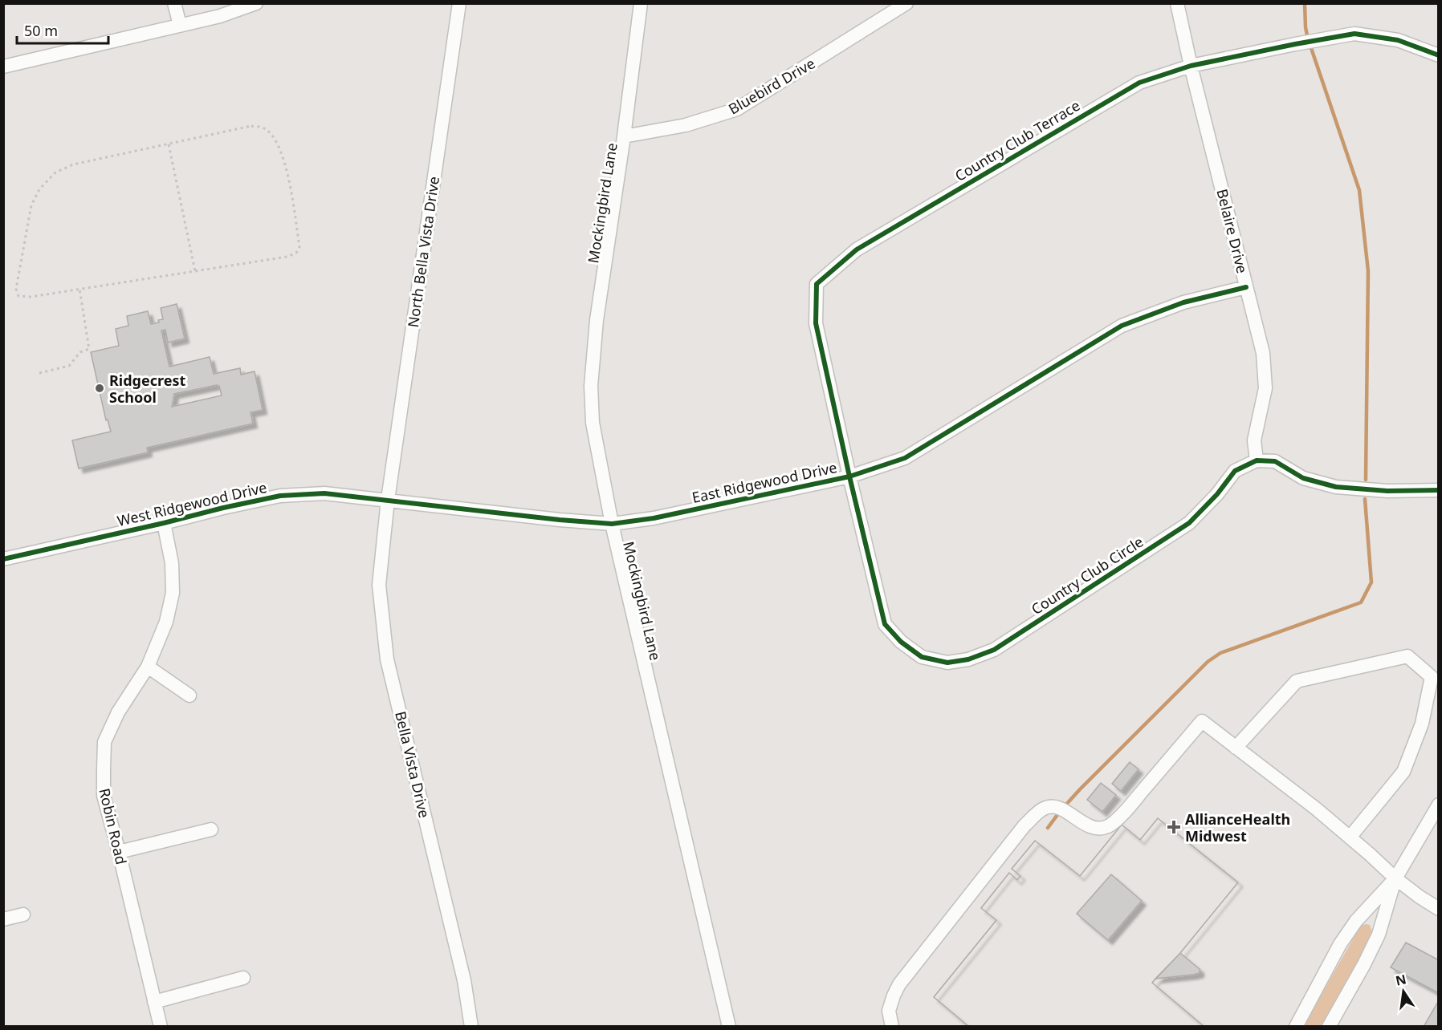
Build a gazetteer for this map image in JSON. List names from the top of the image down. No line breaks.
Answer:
{"streets":{"street":["Bluebird Drive","Country Club Terrace","Mockingbird Lane","Belaire Drive","North Bella Vista Drive","East Ridgewood Drive","West Ridgewood Drive","Country Club Circle","Bella Vista Drive","Robin Road"]},"crossings":[["Bluebird Drive","Mockingbird Lane"],["Country Club Terrace","Belaire Drive"],["Country Club Terrace","East Ridgewood Drive"],["Country Club Terrace","Country Club Circle"],["Mockingbird Lane","East Ridgewood Drive"],["Belaire Drive","East Ridgewood Drive"],["Belaire Drive","Country Club Circle"],["North Bella Vista Drive","East Ridgewood Drive"],["North Bella Vista Drive","West Ridgewood Drive"],["North Bella Vista Drive","Bella Vista Drive"],["East Ridgewood Drive","West Ridgewood Drive"],["East Ridgewood Drive","Country Club Circle"],["East Ridgewood Drive","Bella Vista Drive"],["West Ridgewood Drive","Bella Vista Drive"],["West Ridgewood Drive","Robin Road"]],"places":{"other":["Ridgecrest School"],"health":["AllianceHealth Midwest"]},"scale_bar":"50 m","north":"top"}
